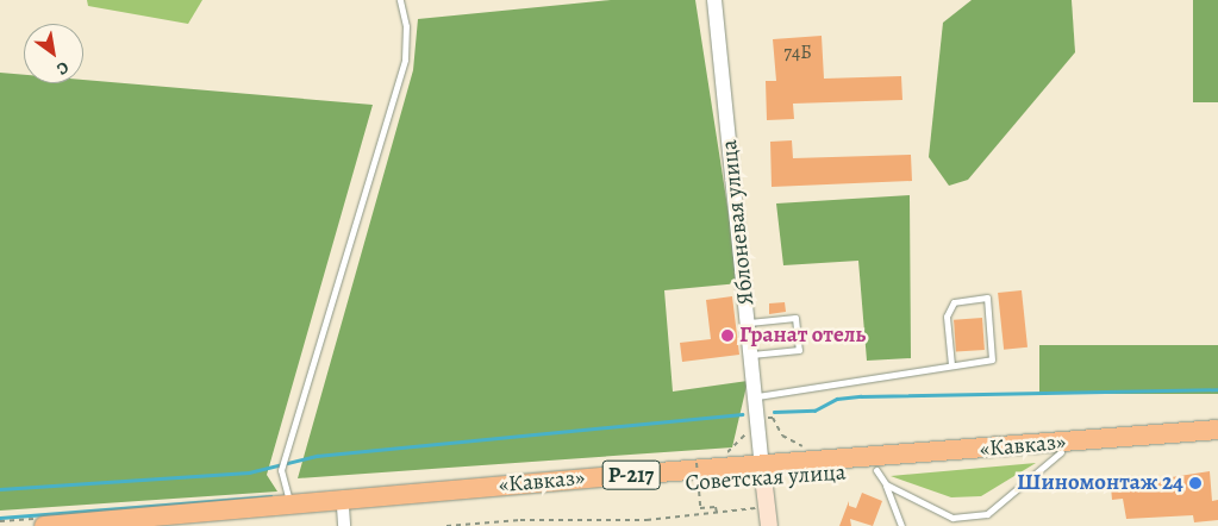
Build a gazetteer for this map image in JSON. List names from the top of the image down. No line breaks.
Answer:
{"streets":{"highway":["«Кавказ»","Р-217","Советская улица"],"street":["Яблоневая улица"]},"crossings":[["Яблоневая улица","«Кавказ»"],["Яблоневая улица","Советская улица"],["«Кавказ»","Советская улица"]],"places":["Гранат отель","Шиномонтаж 24"],"house_numbers":["74Б"],"north":"bottom right"}
